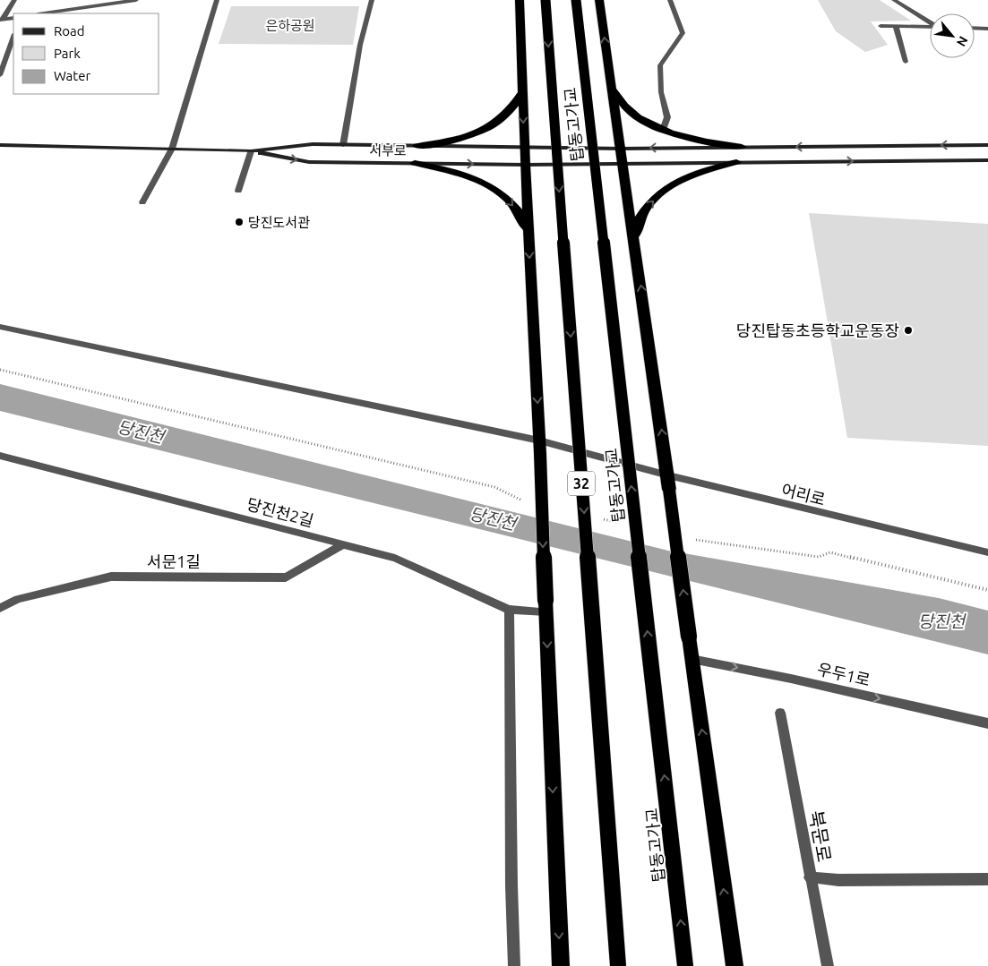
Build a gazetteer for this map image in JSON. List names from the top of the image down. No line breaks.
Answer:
{"streets":{"highway":["탑동고가교","32"],"main road":["서부로"],"street":["어리로","당진천2길","서문1길","우두1로","북문로"]},"crossings":[["당진천2길","서문1길"]],"one_way":["우두1로"],"water":["당진천"],"parks":["은하공원"],"places":["당진도서관","당진탑동초등학교운동장"],"legend":["Road","Park","Water"],"north":"bottom right"}
